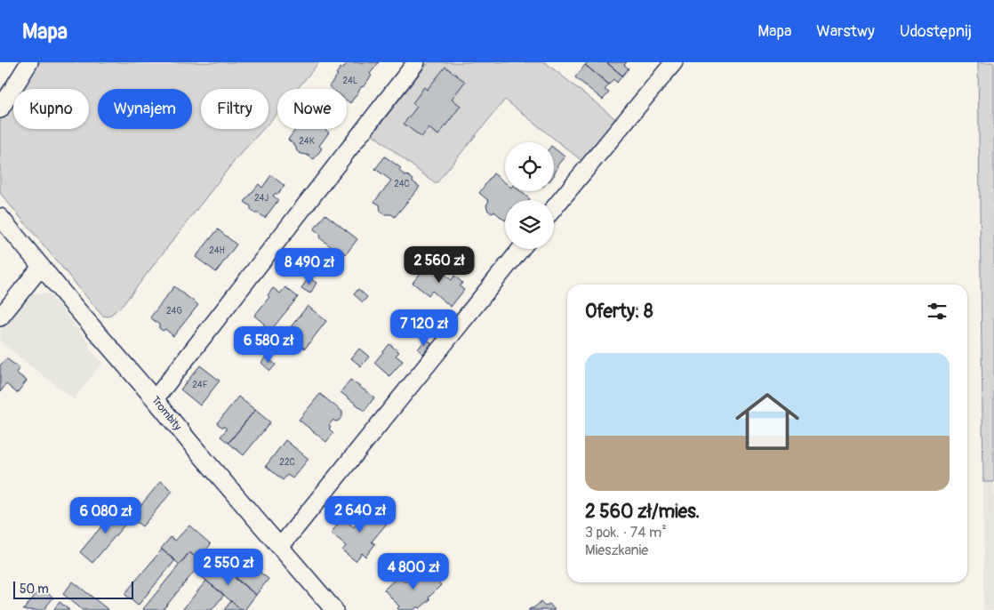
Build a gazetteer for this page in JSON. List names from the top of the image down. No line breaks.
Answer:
{"streets":{"street":["Trombity"]},"house_numbers":["24L","24K","24C","24J","24H","24G","24F","22C"],"scale_bar":"50 m","page":{"header":"Mapa","nav":["Mapa","Warstwy","Udostępnij"],"chip":["Kupno","Wynajem","Filtry","Nowe"],"price":["2 560 zł","8 490 zł","7 120 zł","6 580 zł","2 640 zł","6 080 zł","2 550 zł","4 800 zł"],"heading":"Oferty: 8","list":[{"name":"2 560 zł/mies.","note":"3 pok. · 74 m² · Mieszkanie"}],"scale":"50 m"}}
